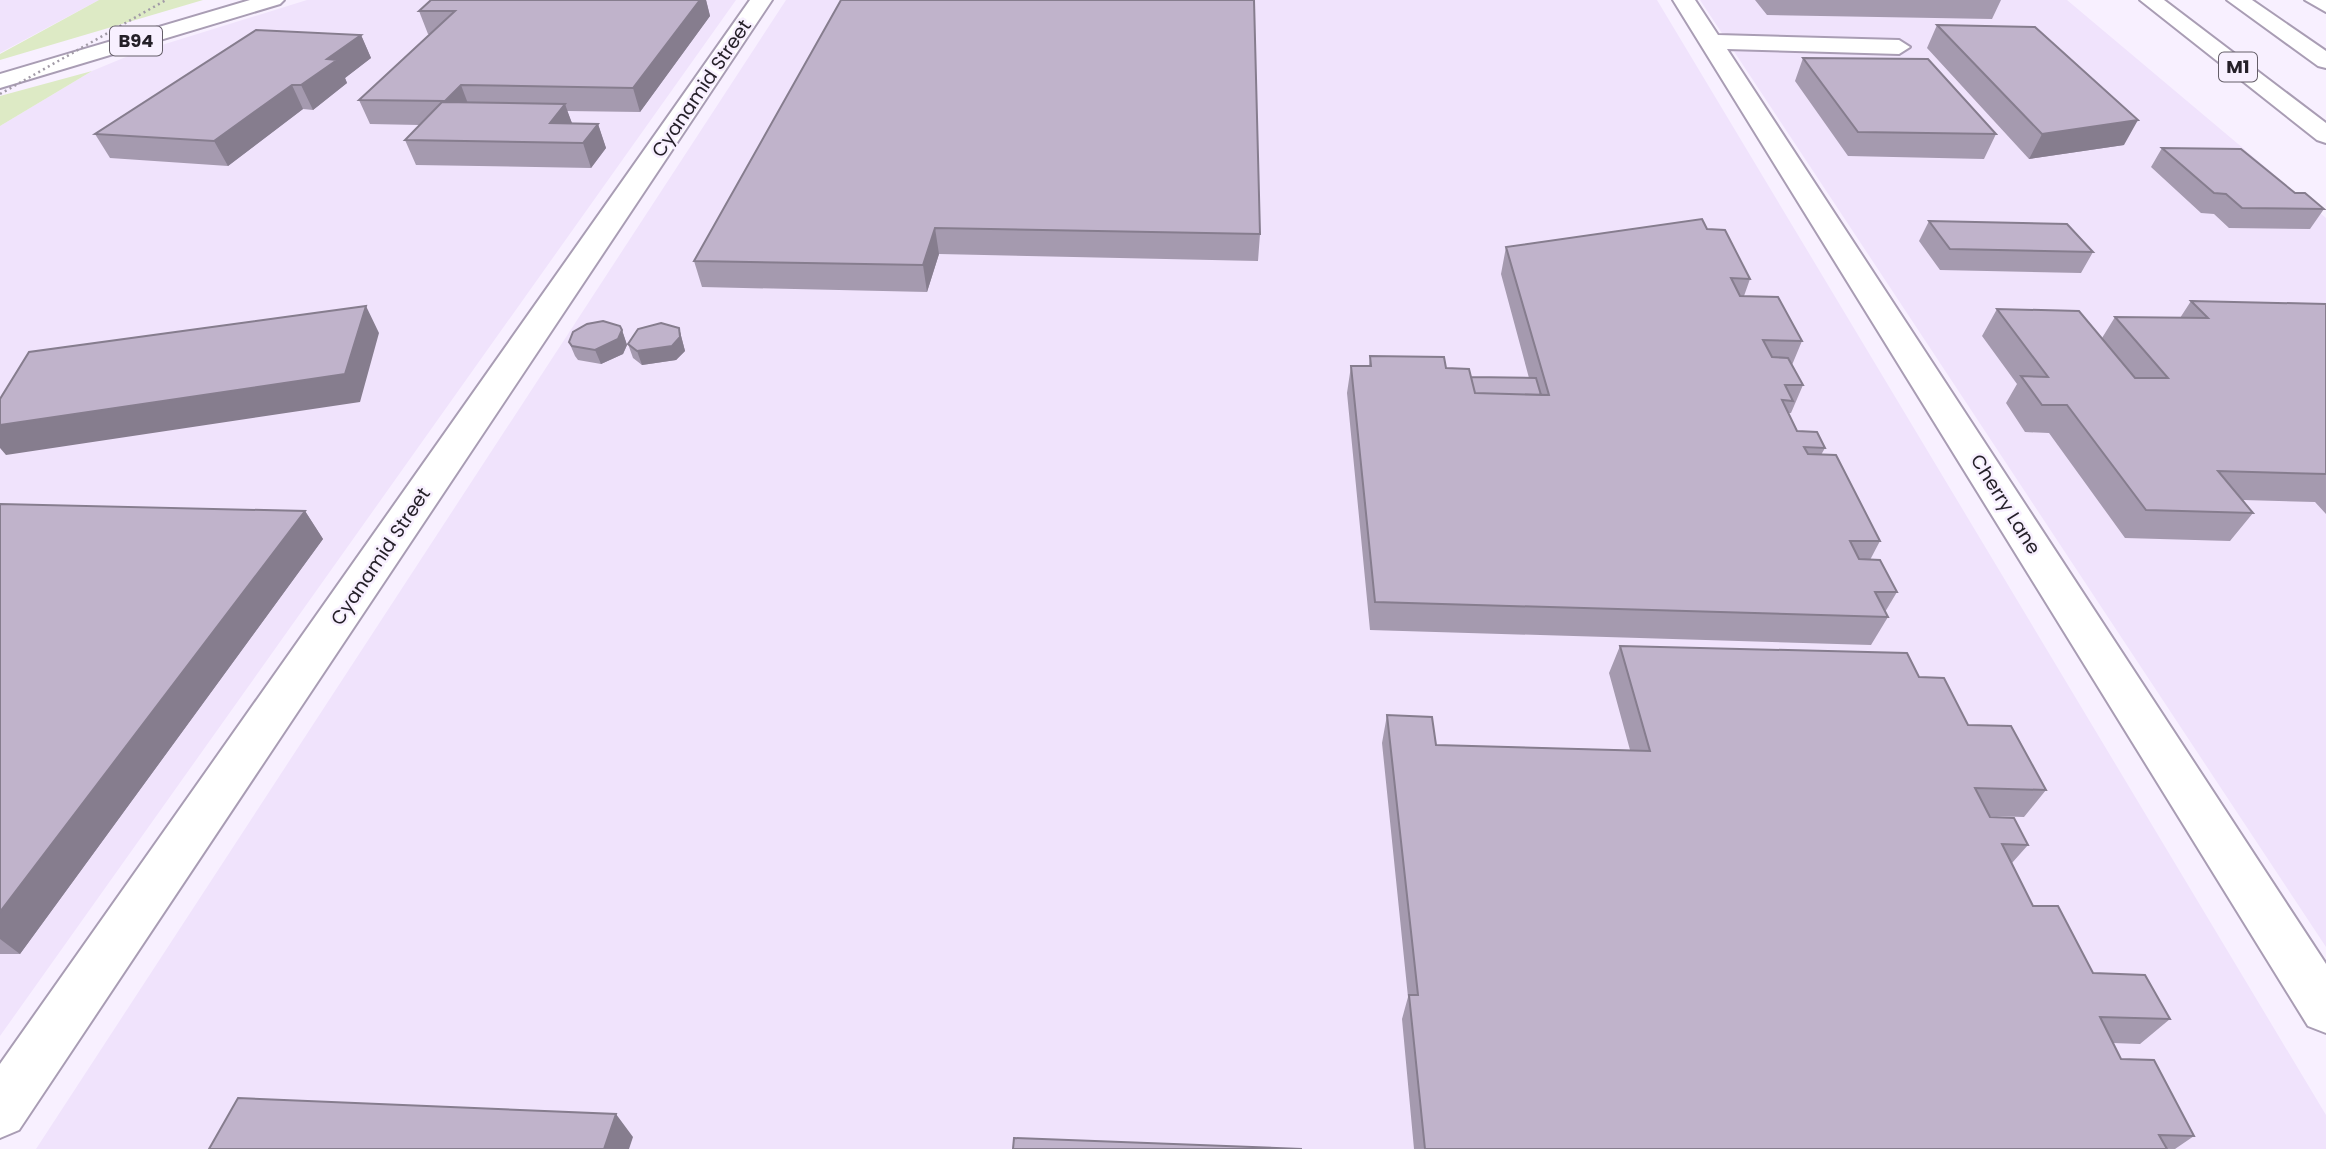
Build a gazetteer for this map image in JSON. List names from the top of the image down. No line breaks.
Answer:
{"streets":{"main road":["B94","M1","Cyanamid Street","Cherry Lane"]}}
